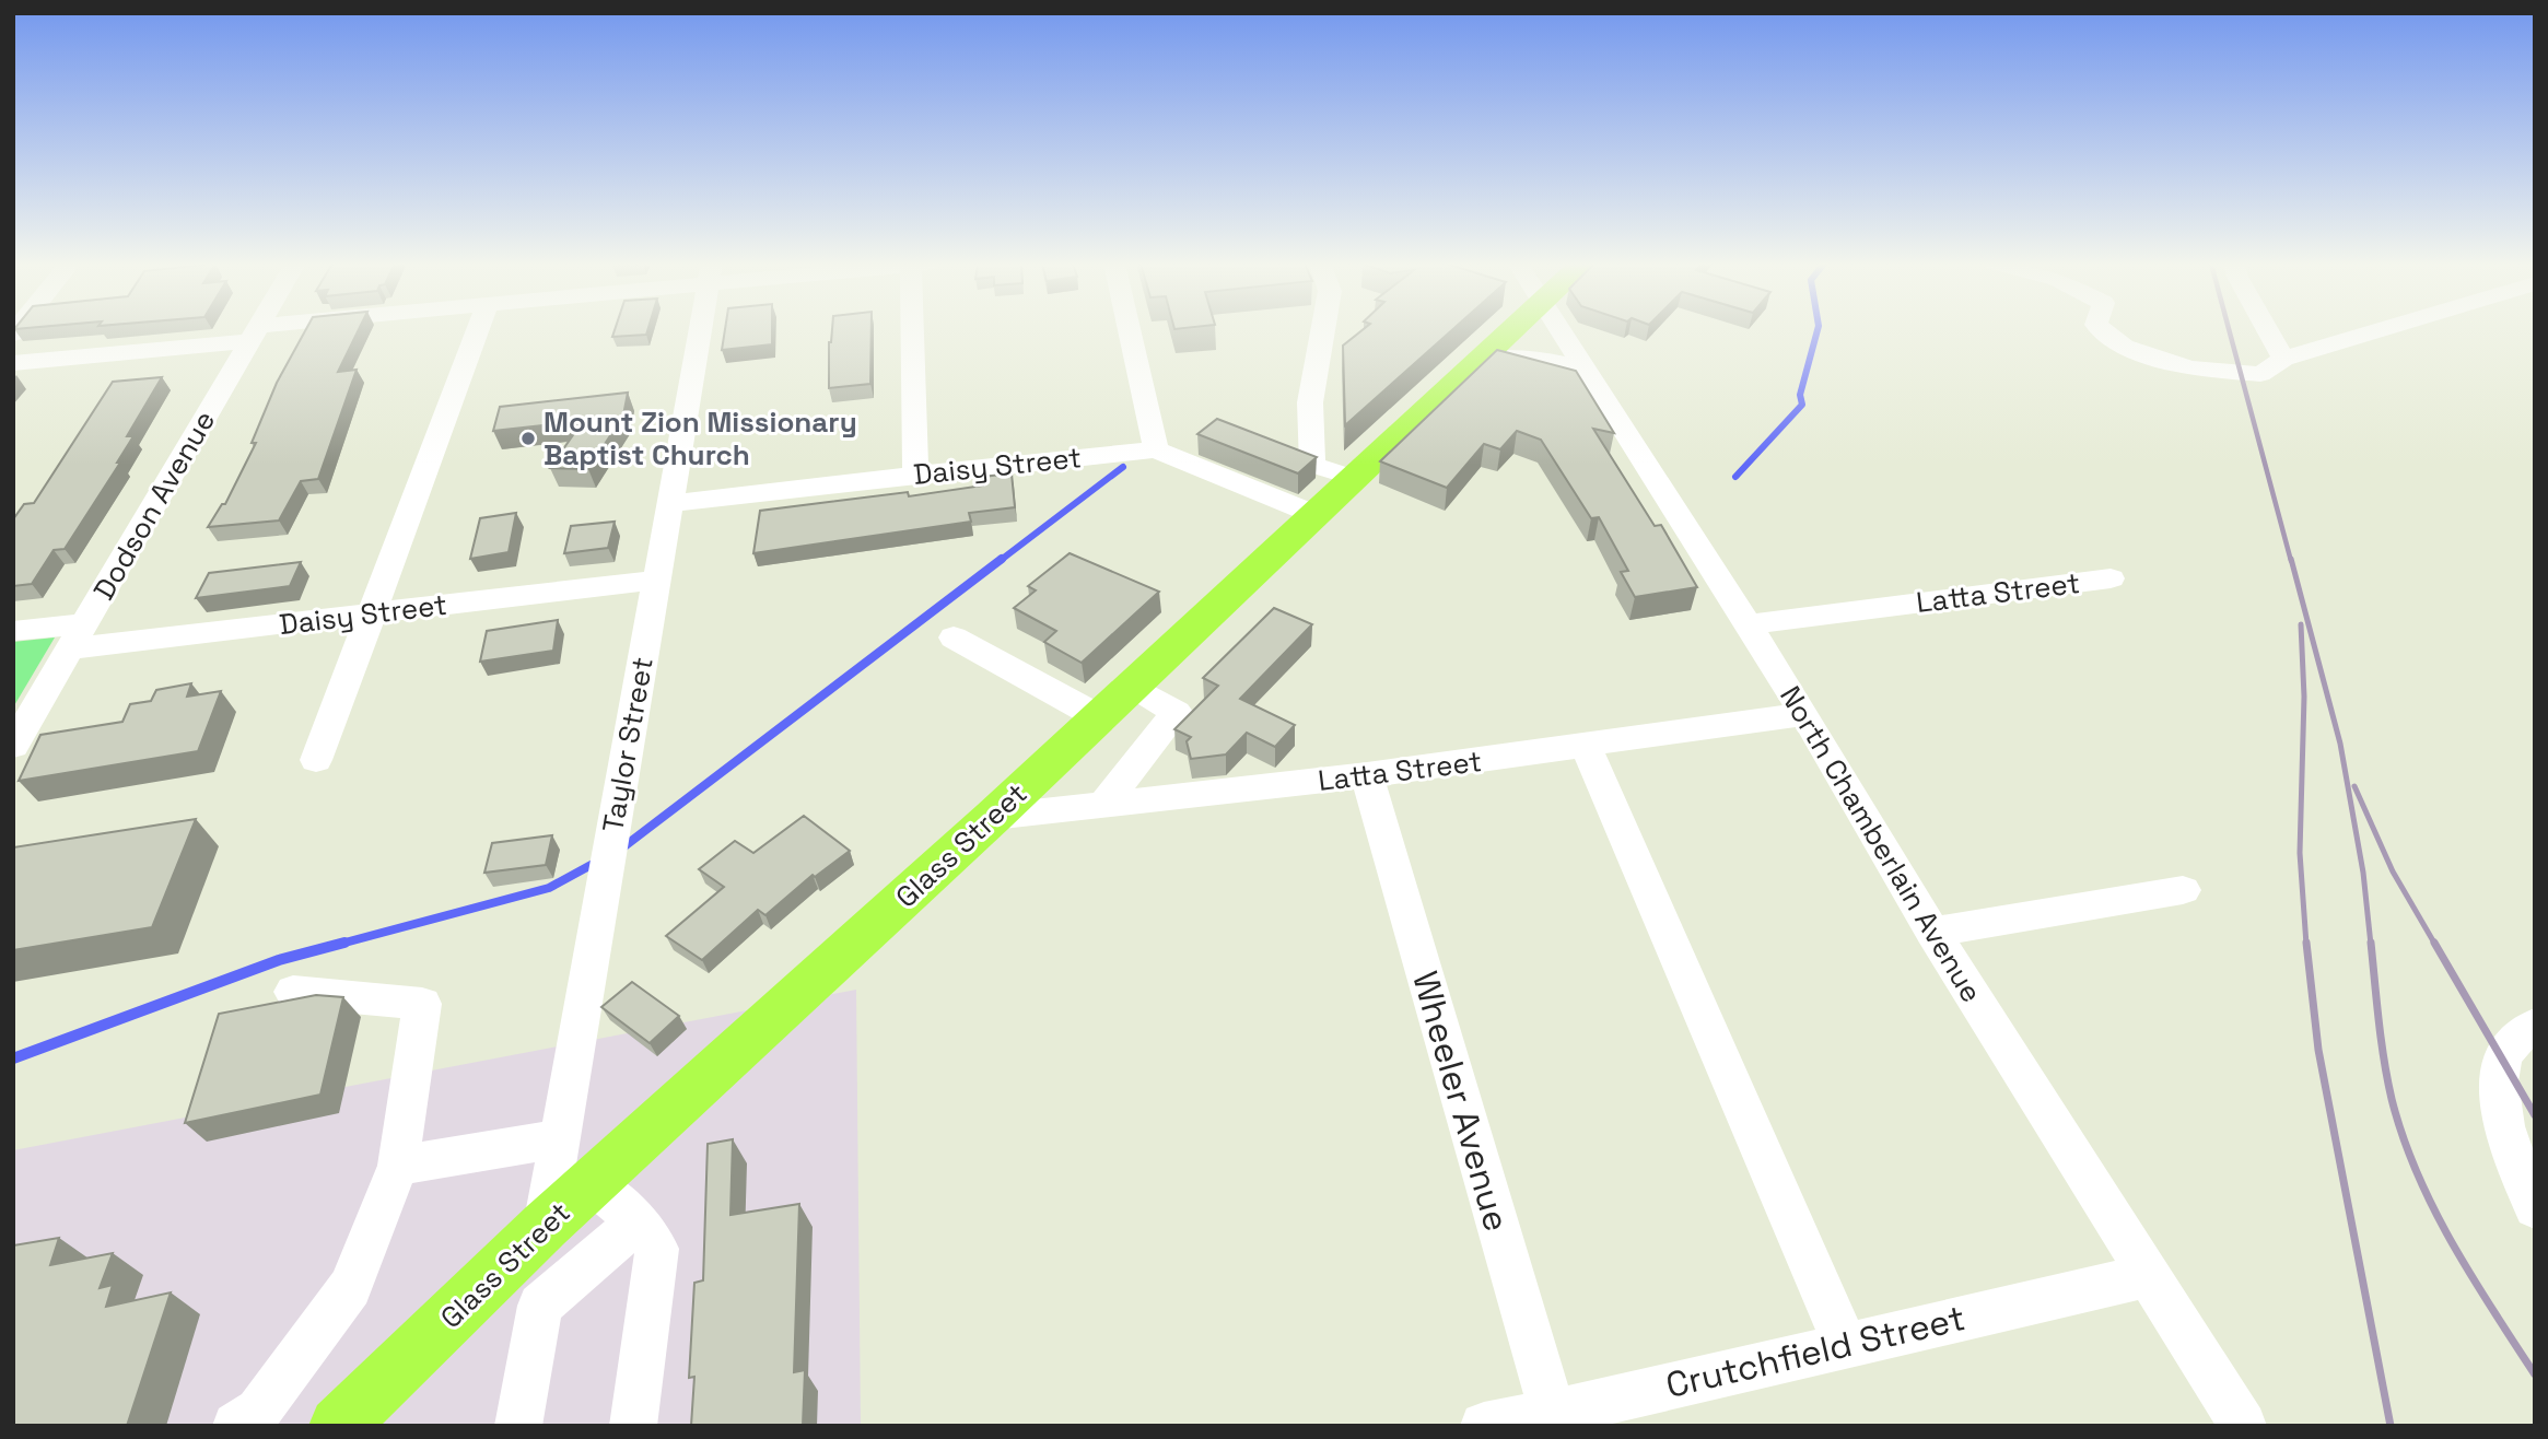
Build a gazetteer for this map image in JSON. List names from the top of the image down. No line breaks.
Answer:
{"streets":{"main road":["Glass Street"],"street":["Daisy Street","Dodson Avenue","Latta Street","Taylor Street","North Chamberlain Avenue","Wheeler Avenue","Crutchfield Street"]},"crossings":[["Daisy Street","Dodson Avenue"],["Daisy Street","Taylor Street"],["Daisy Street","Glass Street"],["Latta Street","North Chamberlain Avenue"],["Latta Street","Glass Street"],["Latta Street","Wheeler Avenue"],["Taylor Street","Glass Street"],["North Chamberlain Avenue","Crutchfield Street"],["Wheeler Avenue","Crutchfield Street"]],"places":["Mount Zion Missionary Baptist Church"]}
